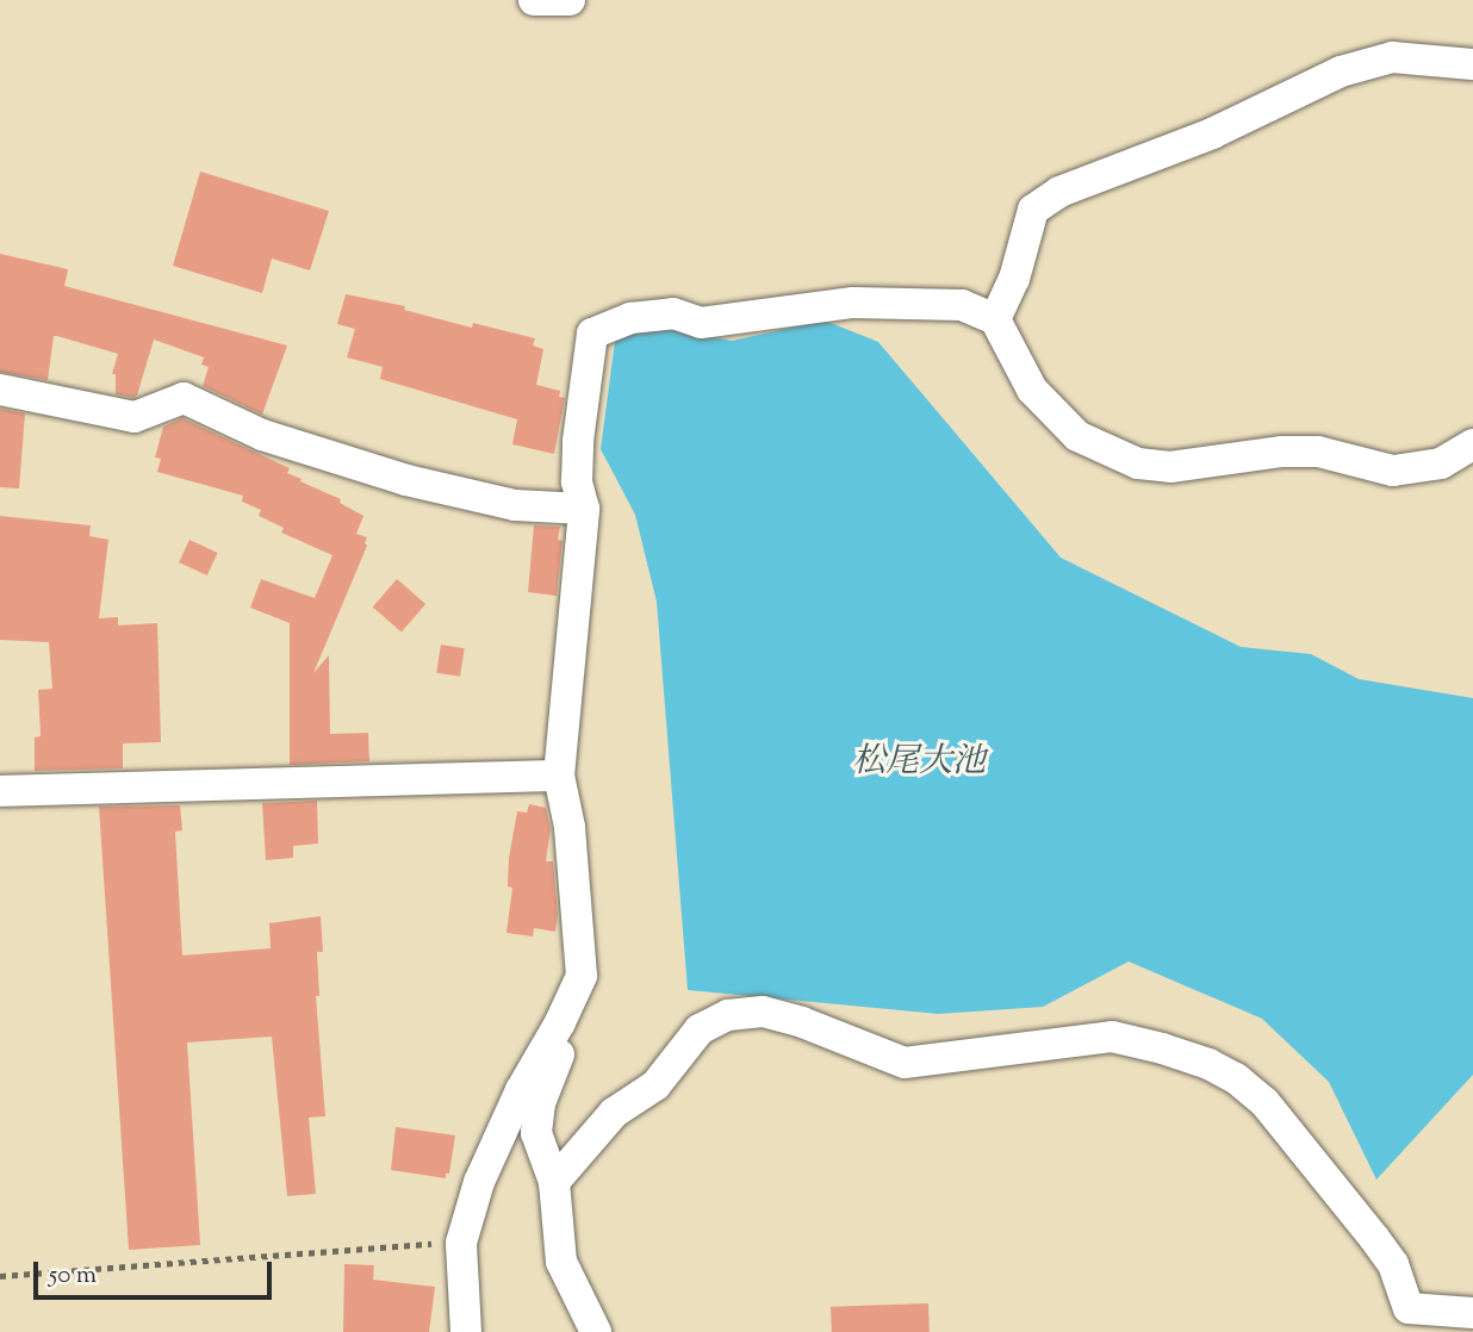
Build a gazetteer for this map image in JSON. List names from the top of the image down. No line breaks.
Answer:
{"water":["松尾大池"],"scale_bar":"50 m"}
